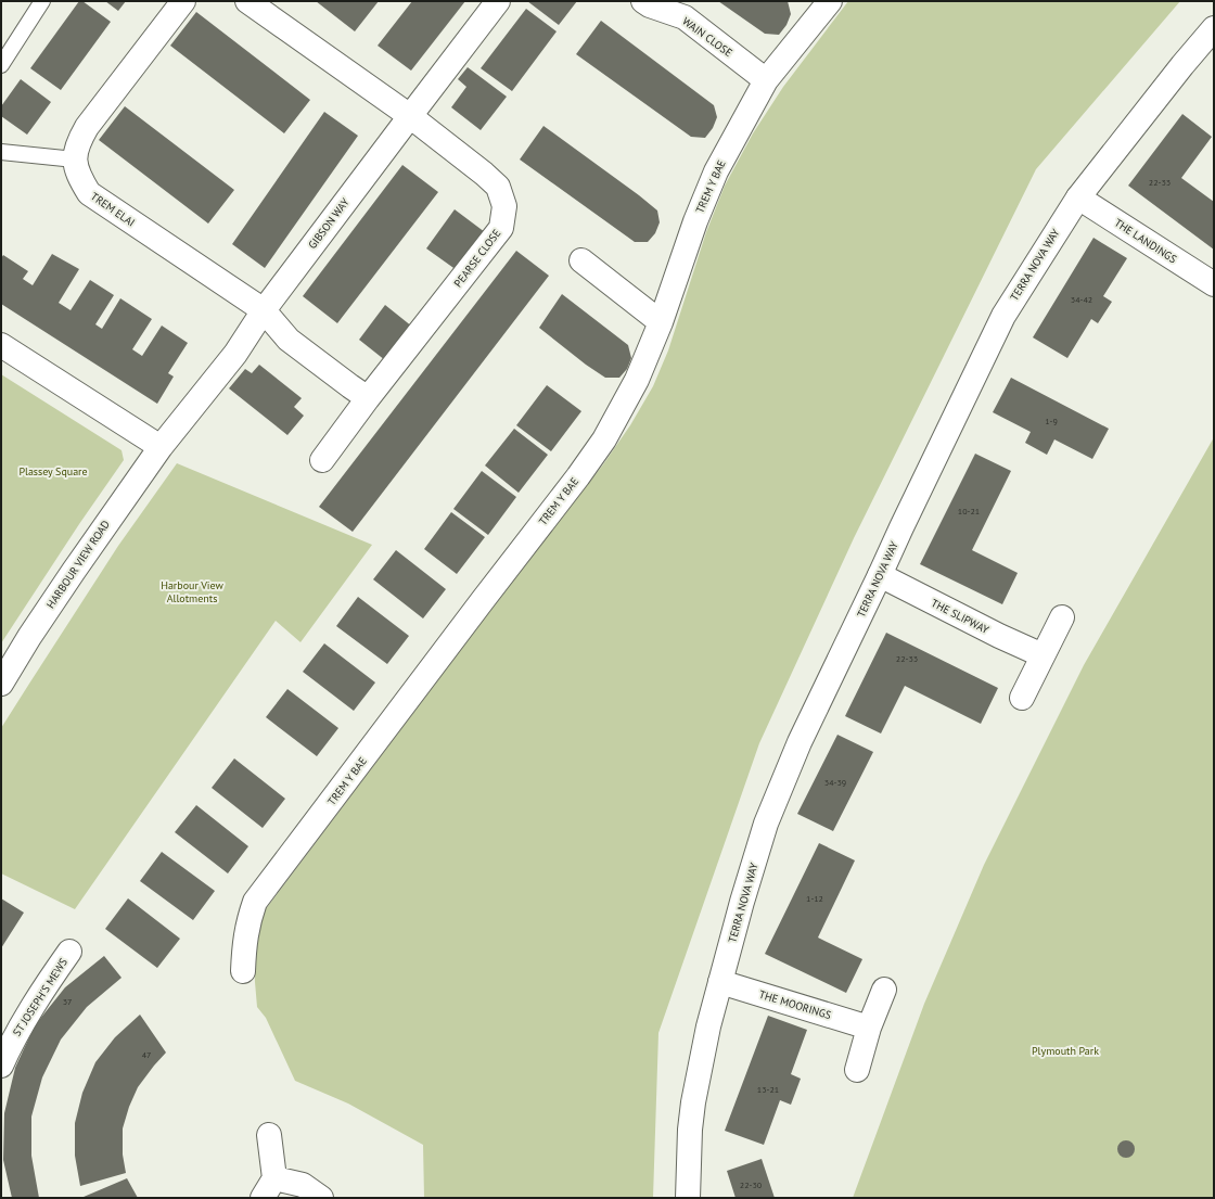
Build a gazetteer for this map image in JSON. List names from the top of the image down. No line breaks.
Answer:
{"streets":{"street":["WAIN CLOSE","TREM Y BAE","TREM ELAI","GIBSON WAY","THE LANDINGS","PEARSE CLOSE","TERRA NOVA WAY","HARBOUR VIEW ROAD","THE SLIPWAY","ST JOSEPH'S MEWS","THE MOORINGS"]},"crossings":[["WAIN CLOSE","TREM Y BAE"],["TREM ELAI","GIBSON WAY"],["GIBSON WAY","PEARSE CLOSE"],["GIBSON WAY","HARBOUR VIEW ROAD"],["THE LANDINGS","TERRA NOVA WAY"],["TERRA NOVA WAY","THE SLIPWAY"],["TERRA NOVA WAY","THE MOORINGS"]],"parks":["Plassey Square","Harbour View Allotments","Plymouth Park"],"house_numbers":["22-33","34-42","1-9","10-21","22-33","34-39","1-12","37","47","13-21","22-30"]}
